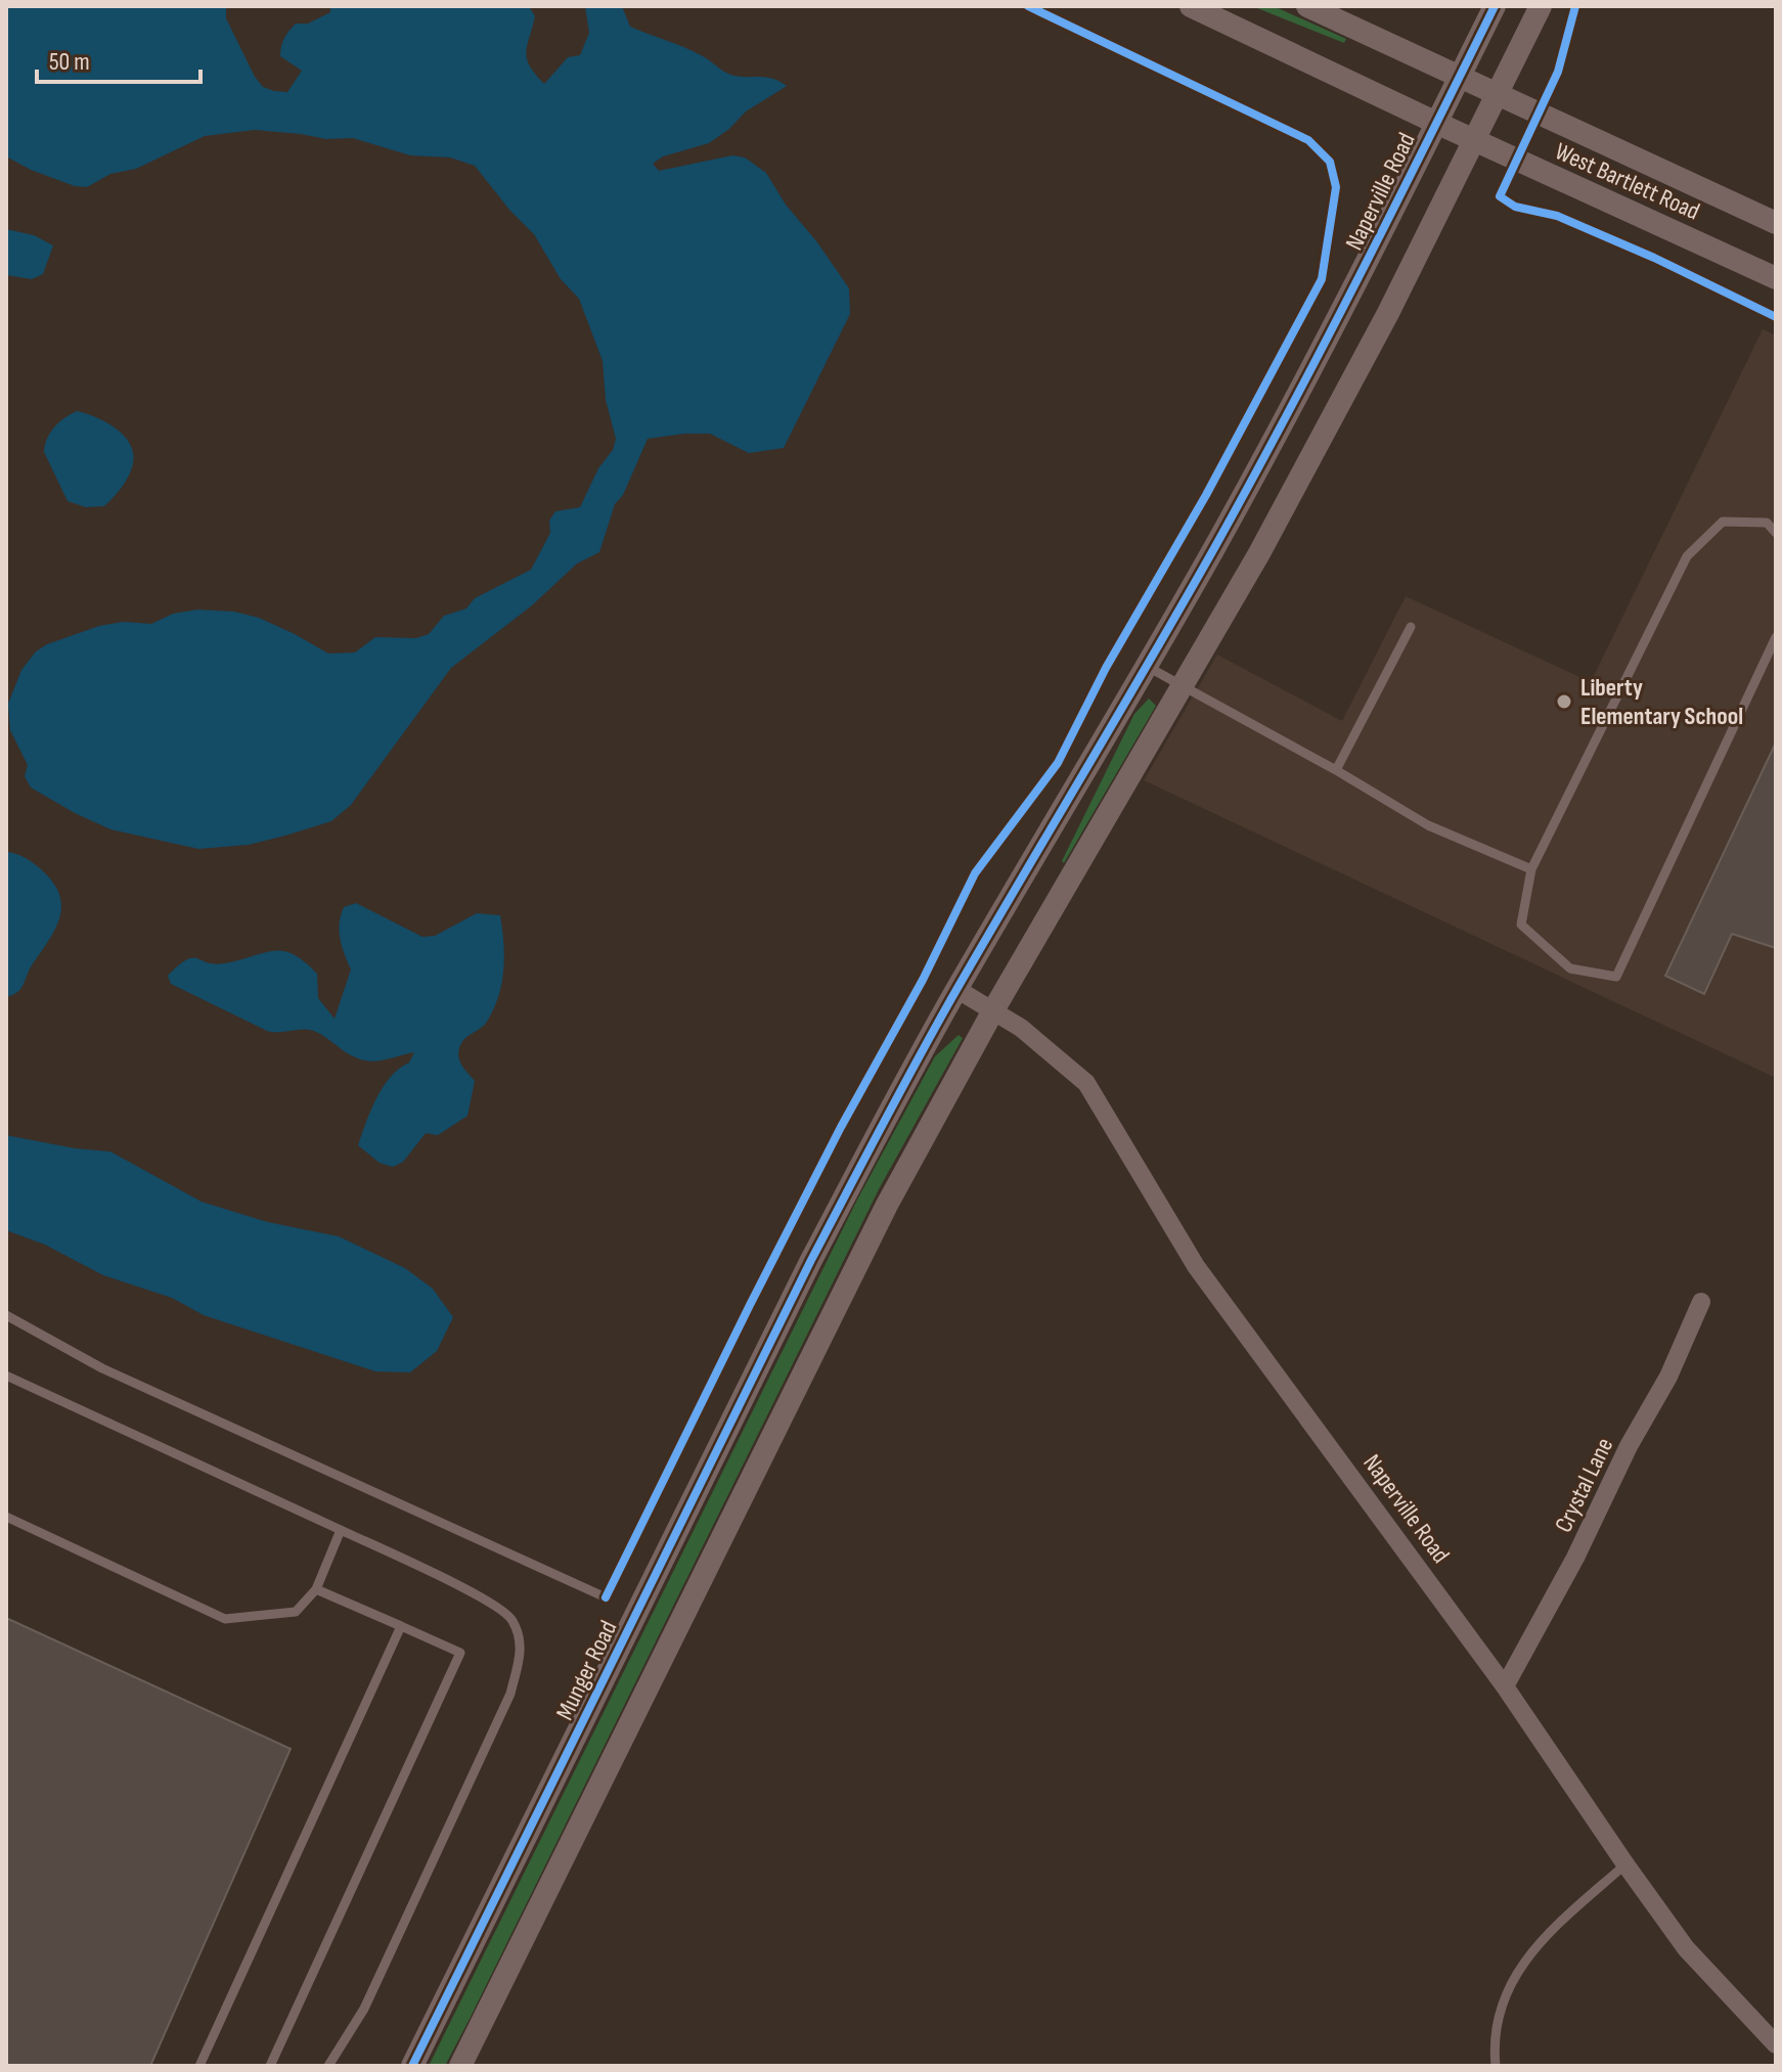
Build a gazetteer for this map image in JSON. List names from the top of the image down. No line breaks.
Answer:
{"streets":{"street":["West Bartlett Road","Naperville Road","Crystal Lane","Munger Road"]},"crossings":[["West Bartlett Road","Naperville Road"],["Naperville Road","Crystal Lane"],["Naperville Road","Munger Road"]],"places":["Liberty Elementary School"],"scale_bar":"50 m"}
